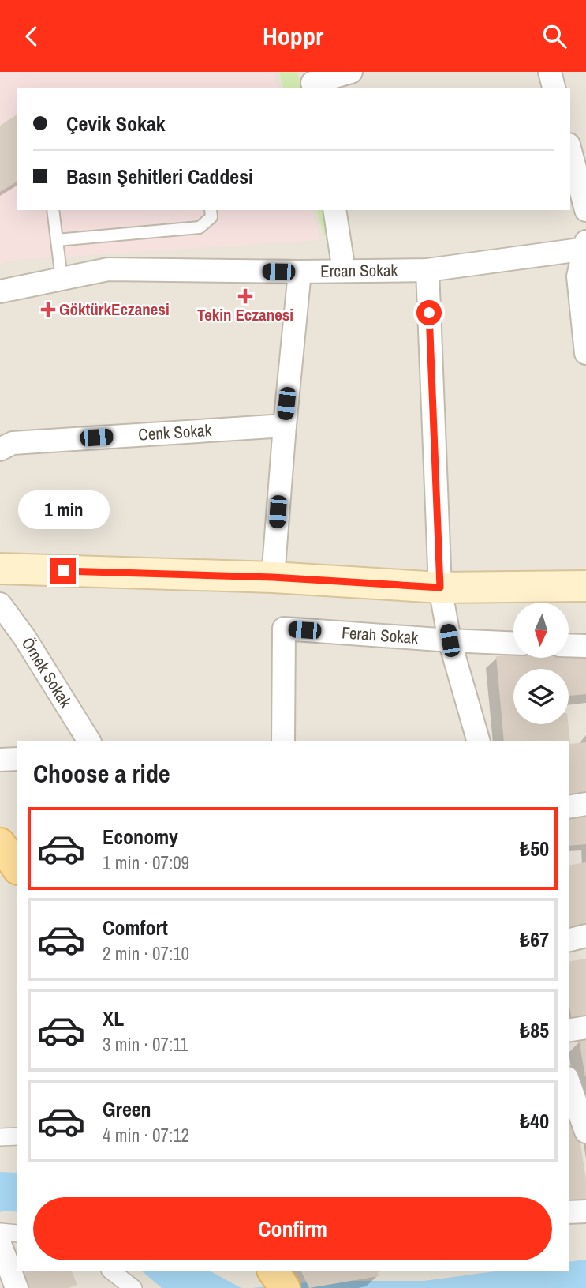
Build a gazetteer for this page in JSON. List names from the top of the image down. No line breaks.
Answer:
{"streets":{"street":["Ercan Sokak","Cenk Sokak","Ferah Sokak","Örnek Sokak"]},"places":{"health":["Tekin Eczanesi","GöktürkEczanesi"]},"north":"bottom","page":{"header":"Hoppr","banner":["Çevik Sokak","Basın Şehitleri Caddesi"],"bubble":"1 min","heading":"Choose a ride","list":[{"name":"Economy","note":"1 min · 07:09","value":"₺50"},{"name":"Comfort","note":"2 min · 07:10","value":"₺67"},{"name":"XL","note":"3 min · 07:11","value":"₺85"},{"name":"Green","note":"4 min · 07:12","value":"₺40"}],"buttons":"Confirm"}}
